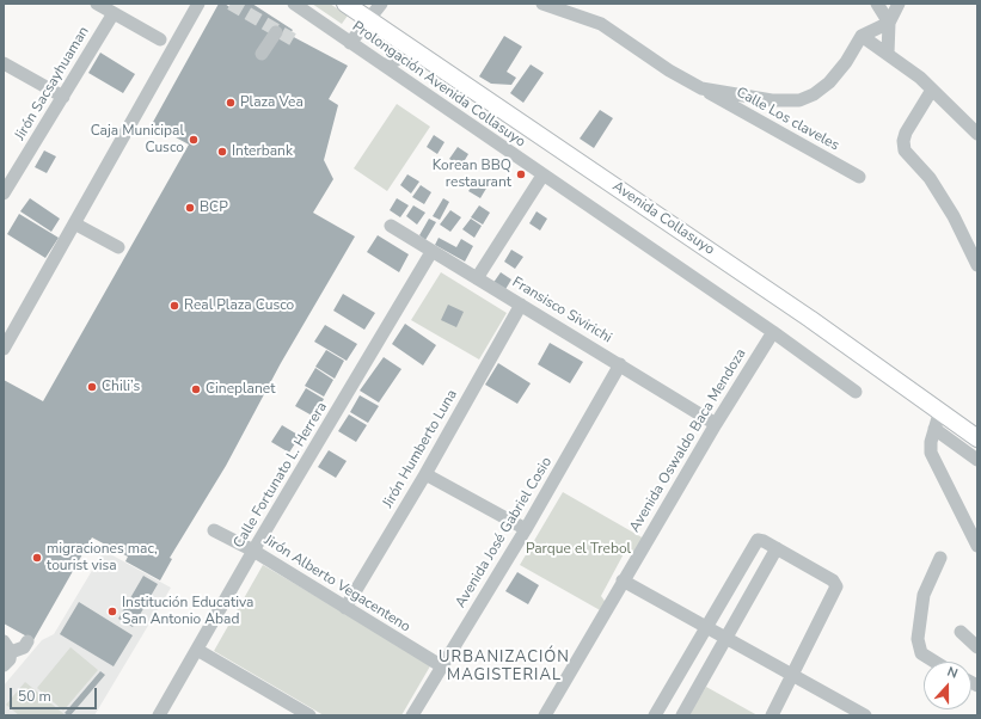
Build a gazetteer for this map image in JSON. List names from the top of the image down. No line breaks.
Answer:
{"streets":{"main road":["Avenida Collasuyo"],"street":["Jirón Sacsayhuaman","Prolongación Avenida Collasuyo","Calle Los claveles","Fransisco Sivirichi","Avenida Oswaldo Baca Mendoza","Jirón Humberto Luna","Calle Fortunato L. Herrera","Avenida José Gabriel Cosio","Jirón Alberto Vegacenteno"]},"crossings":[["Prolongación Avenida Collasuyo","Avenida Oswaldo Baca Mendoza"],["Fransisco Sivirichi","Avenida Oswaldo Baca Mendoza"],["Fransisco Sivirichi","Jirón Humberto Luna"],["Fransisco Sivirichi","Calle Fortunato L. Herrera"],["Fransisco Sivirichi","Avenida José Gabriel Cosio"],["Jirón Humberto Luna","Jirón Alberto Vegacenteno"],["Calle Fortunato L. Herrera","Jirón Alberto Vegacenteno"],["Avenida José Gabriel Cosio","Jirón Alberto Vegacenteno"]],"districts":["URBANIZACIÓN MAGISTERIAL"],"parks":["Parque el Trebol"],"places":["Plaza Vea","Caja Municipal Cusco","Interbank","Korean BBQ restaurant","BCP","Real Plaza Cusco","Chili’s","Cineplanet","migraciones mac, tourist visa","Institución Educativa San Antonio Abad"],"scale_bar":"50 m","north":"top"}
